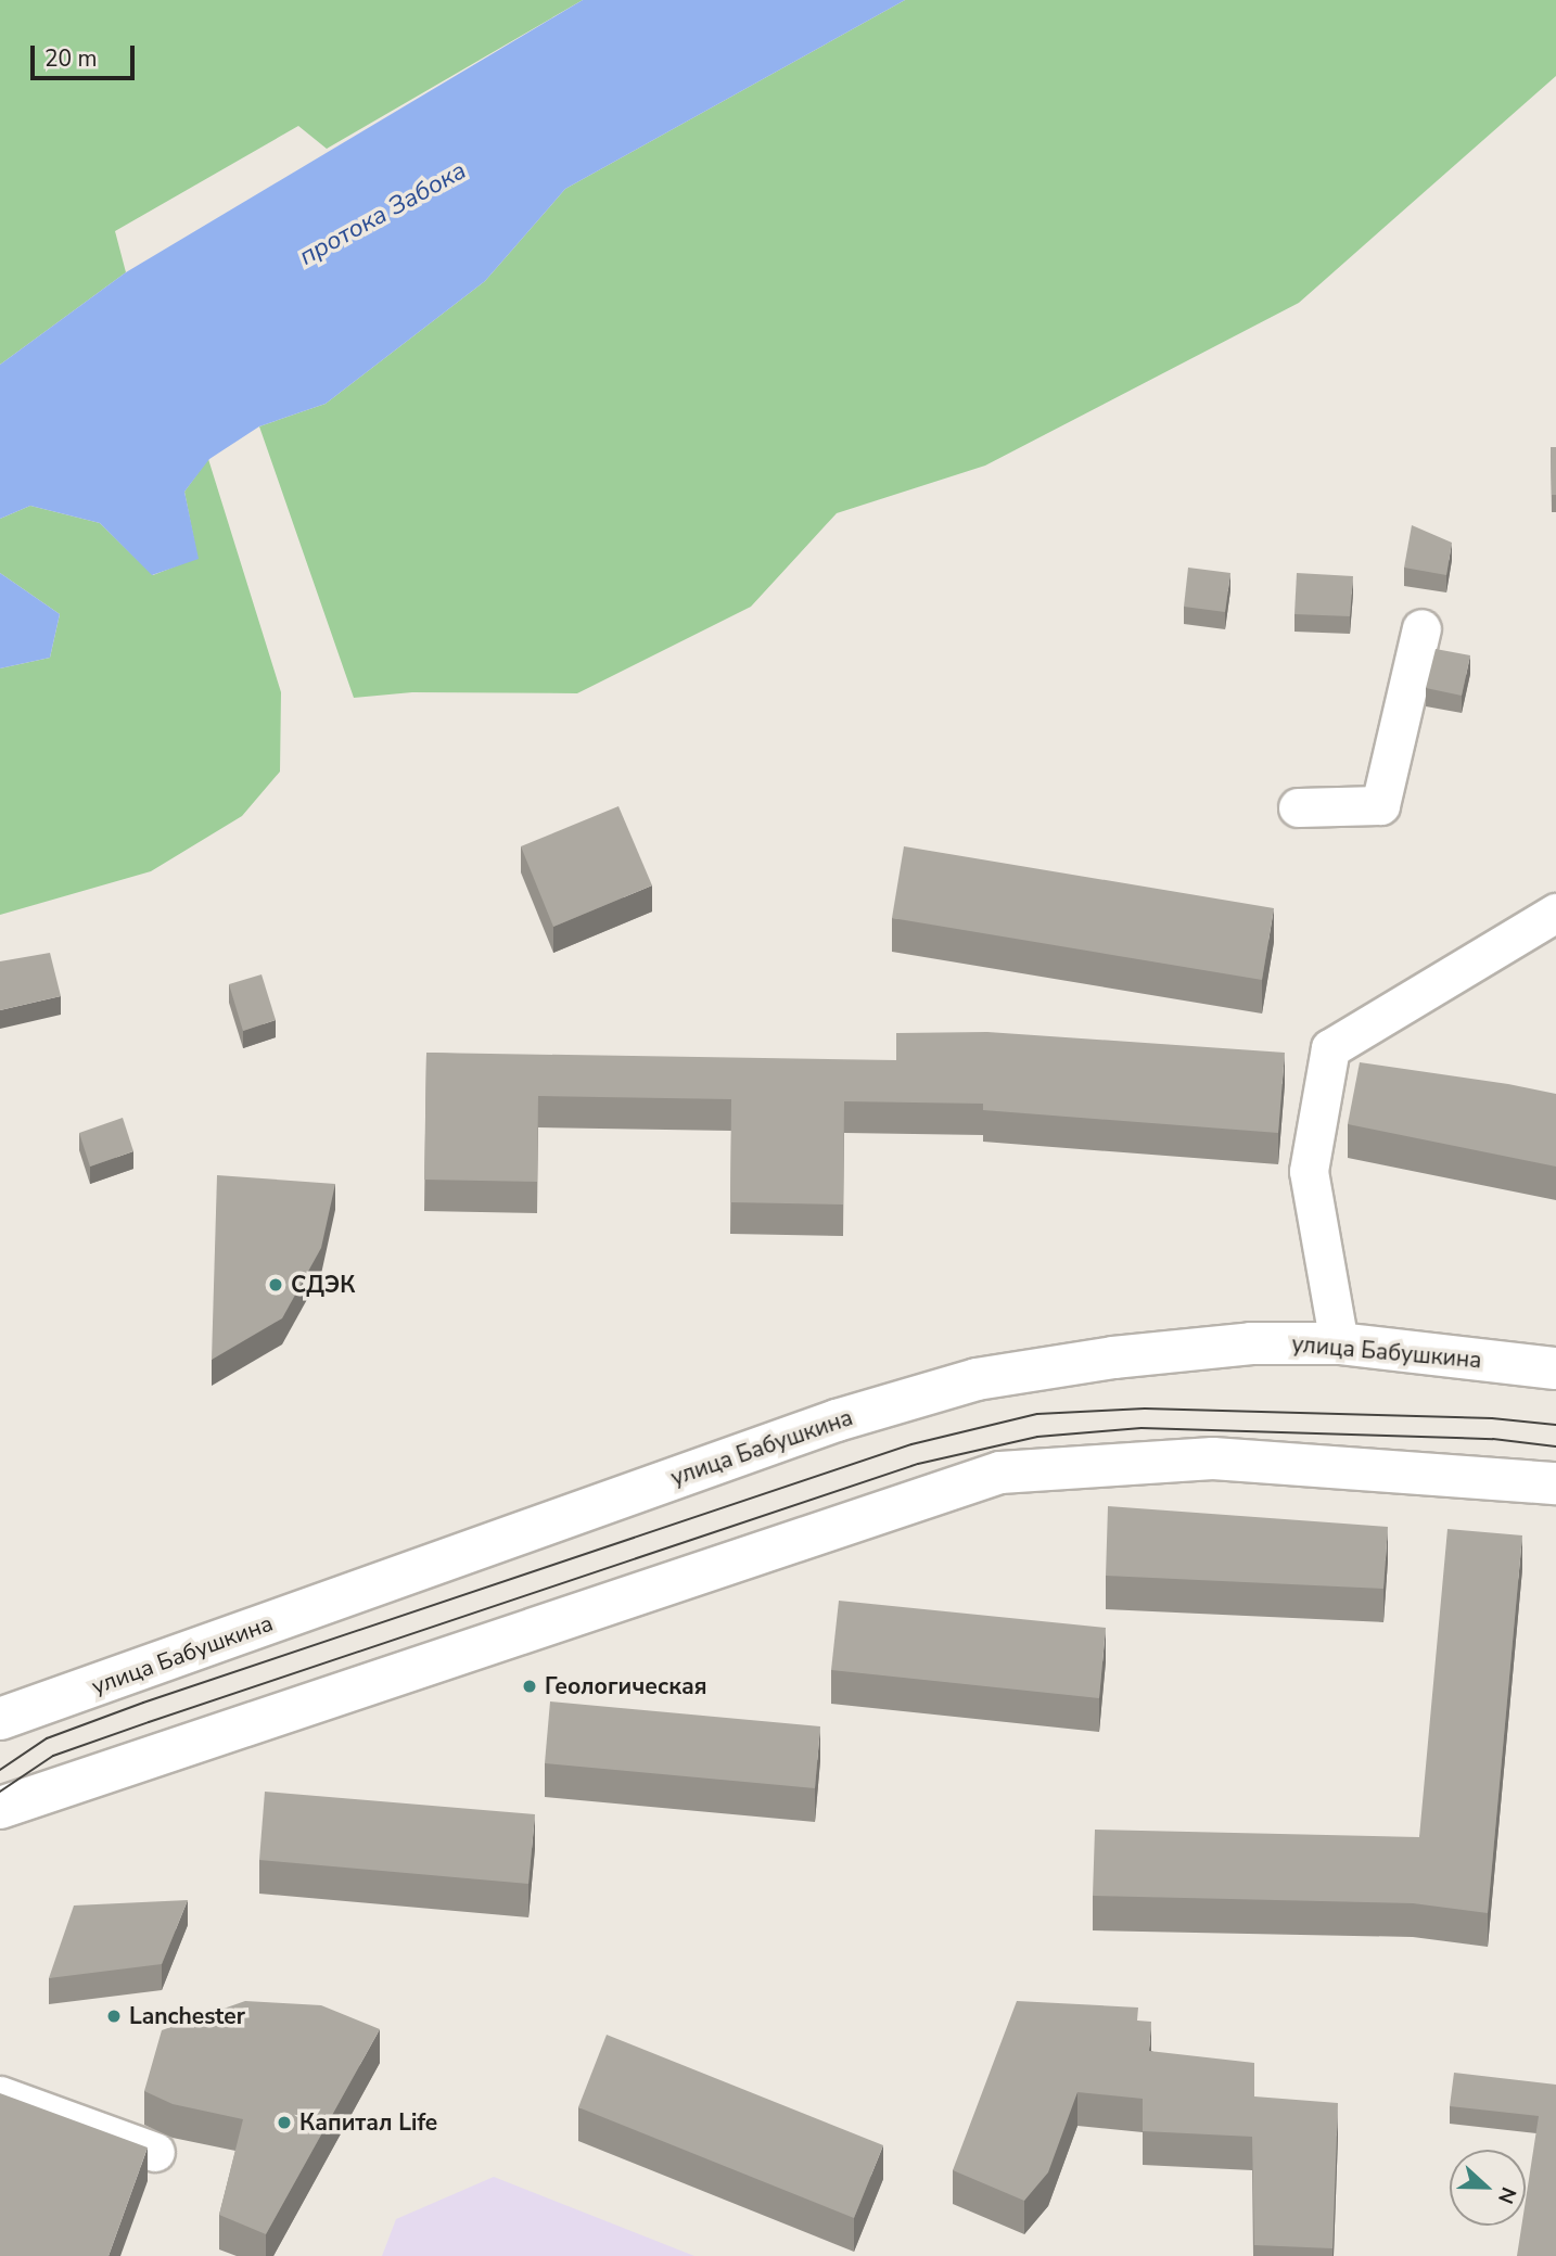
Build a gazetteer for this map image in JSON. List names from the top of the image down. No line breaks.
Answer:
{"streets":{"main road":["улица Бабушкина"]},"water":["протока Забока"],"places":["СДЭК","Геологическая","Lanchester","Капитал Life"],"scale_bar":"20 m","north":"right"}
